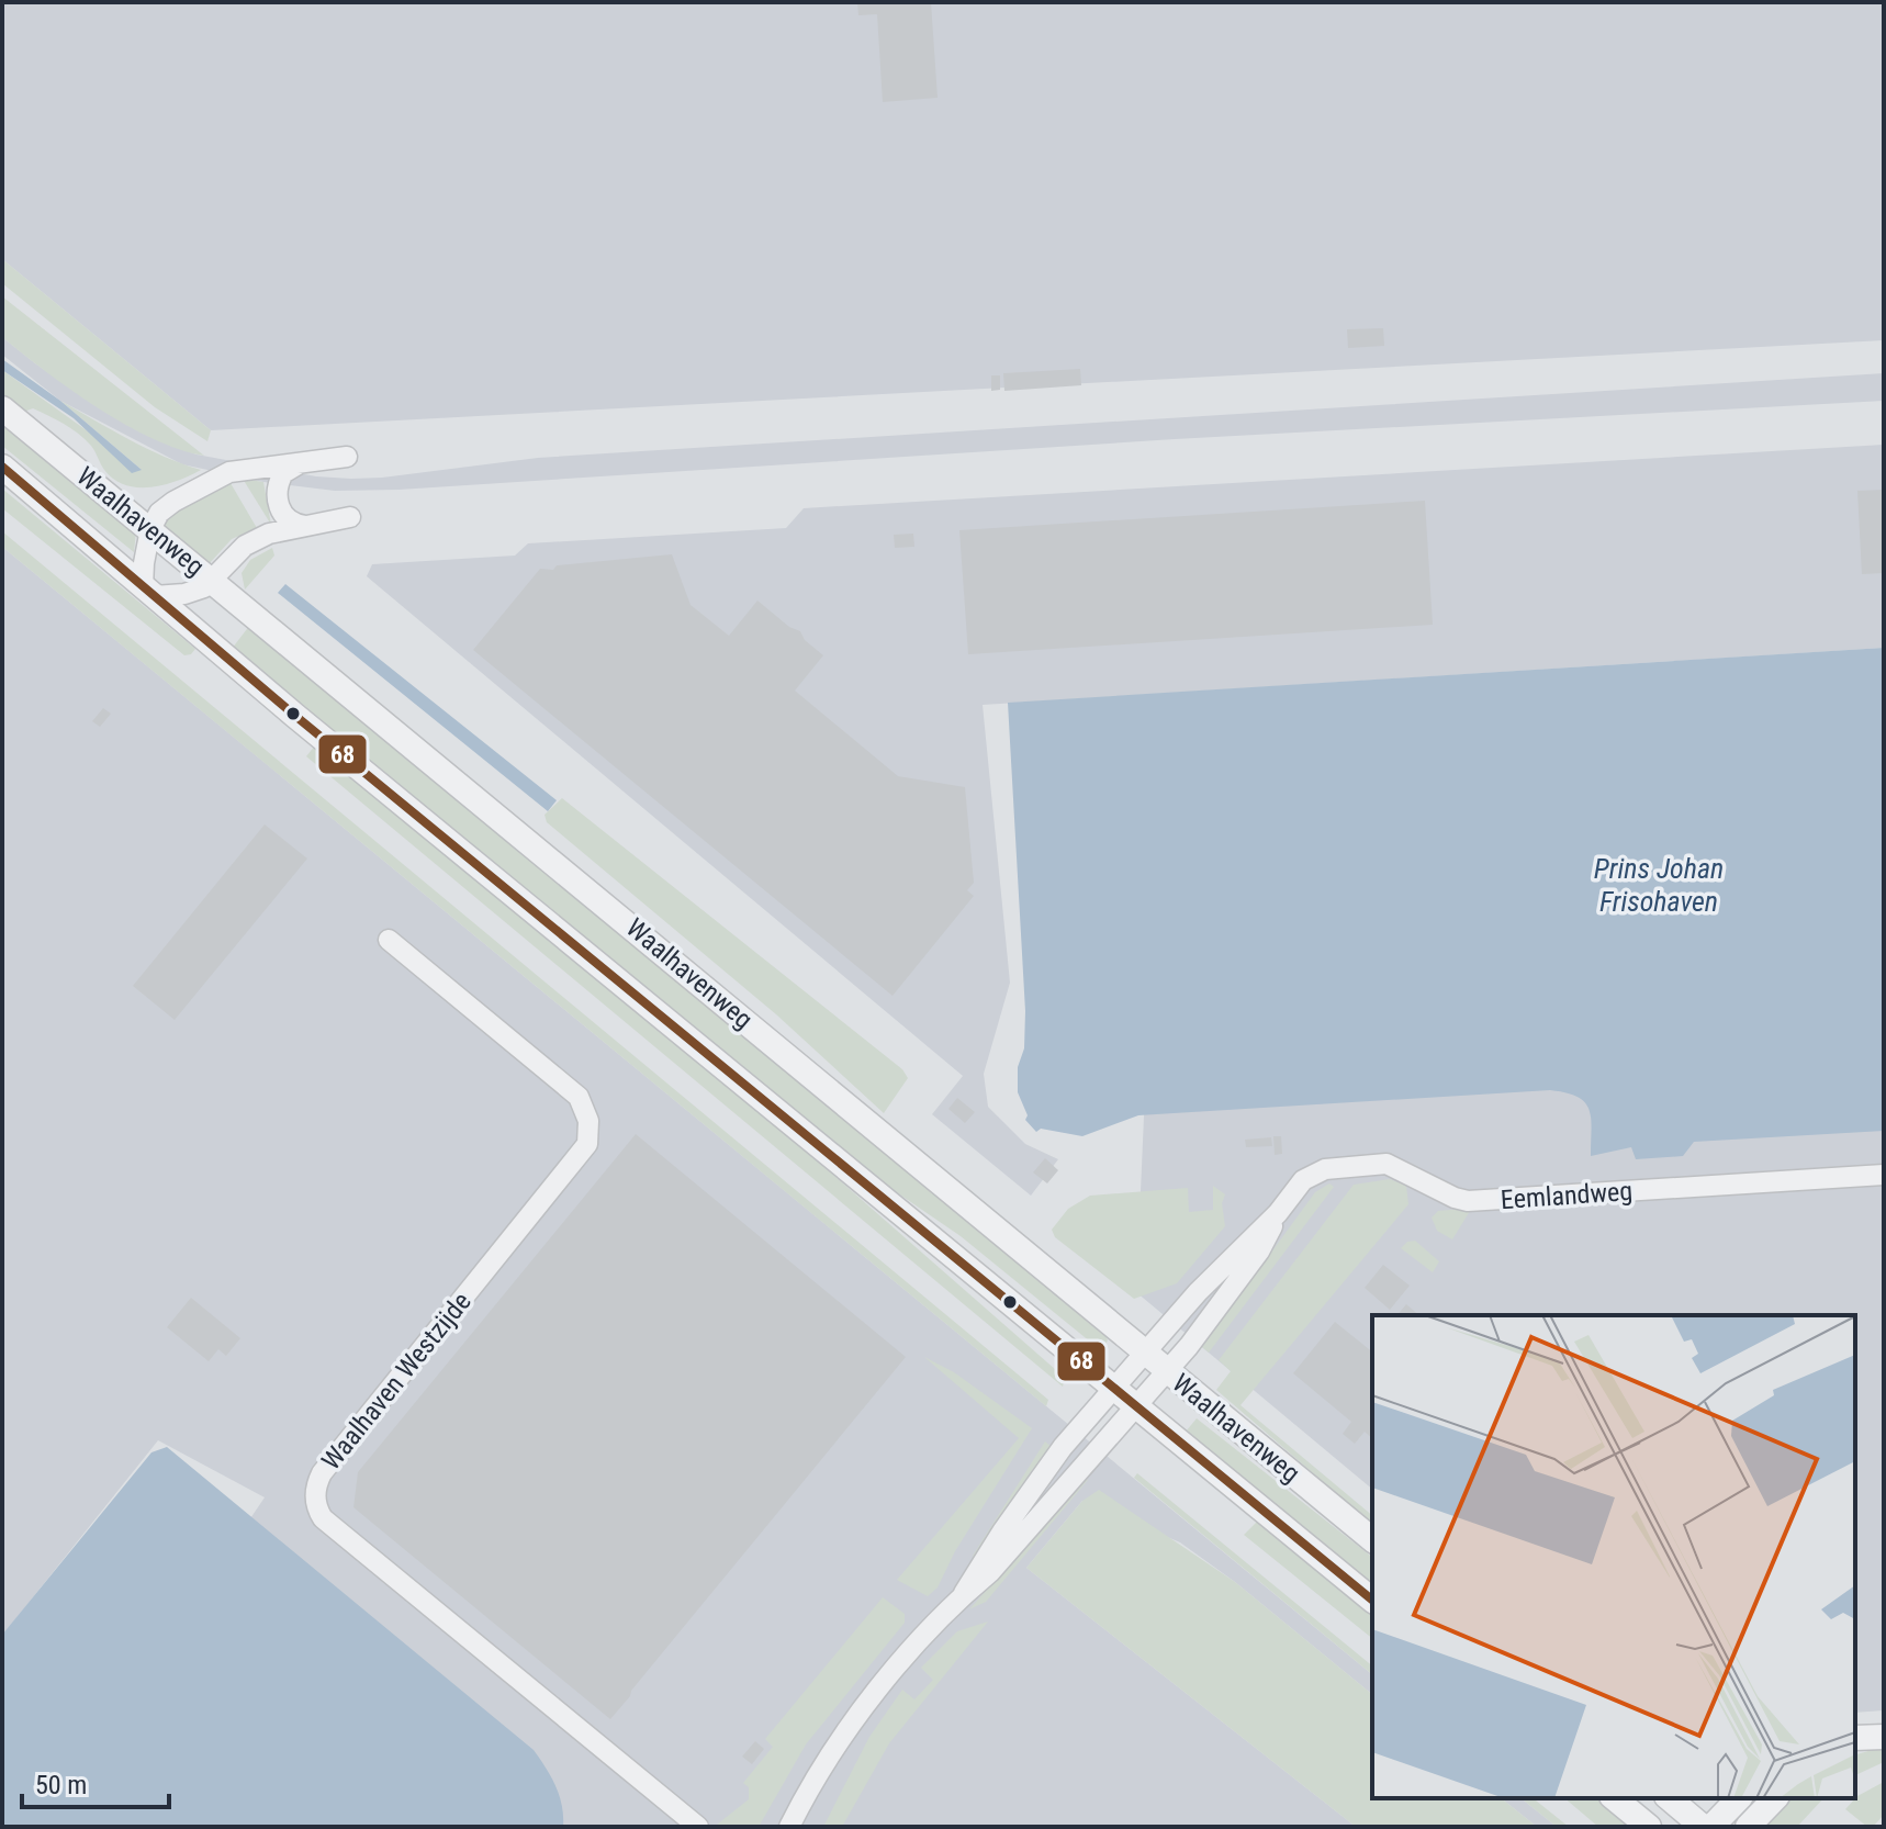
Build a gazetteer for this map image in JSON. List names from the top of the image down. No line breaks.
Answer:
{"streets":{"street":["Waalhavenweg","Eemlandweg","Waalhaven Westzijde"]},"crossings":[["Waalhavenweg","Eemlandweg"]],"water":["Prins Johan Frisohaven"],"lines":["transit line 68"],"scale_bar":"50 m"}
